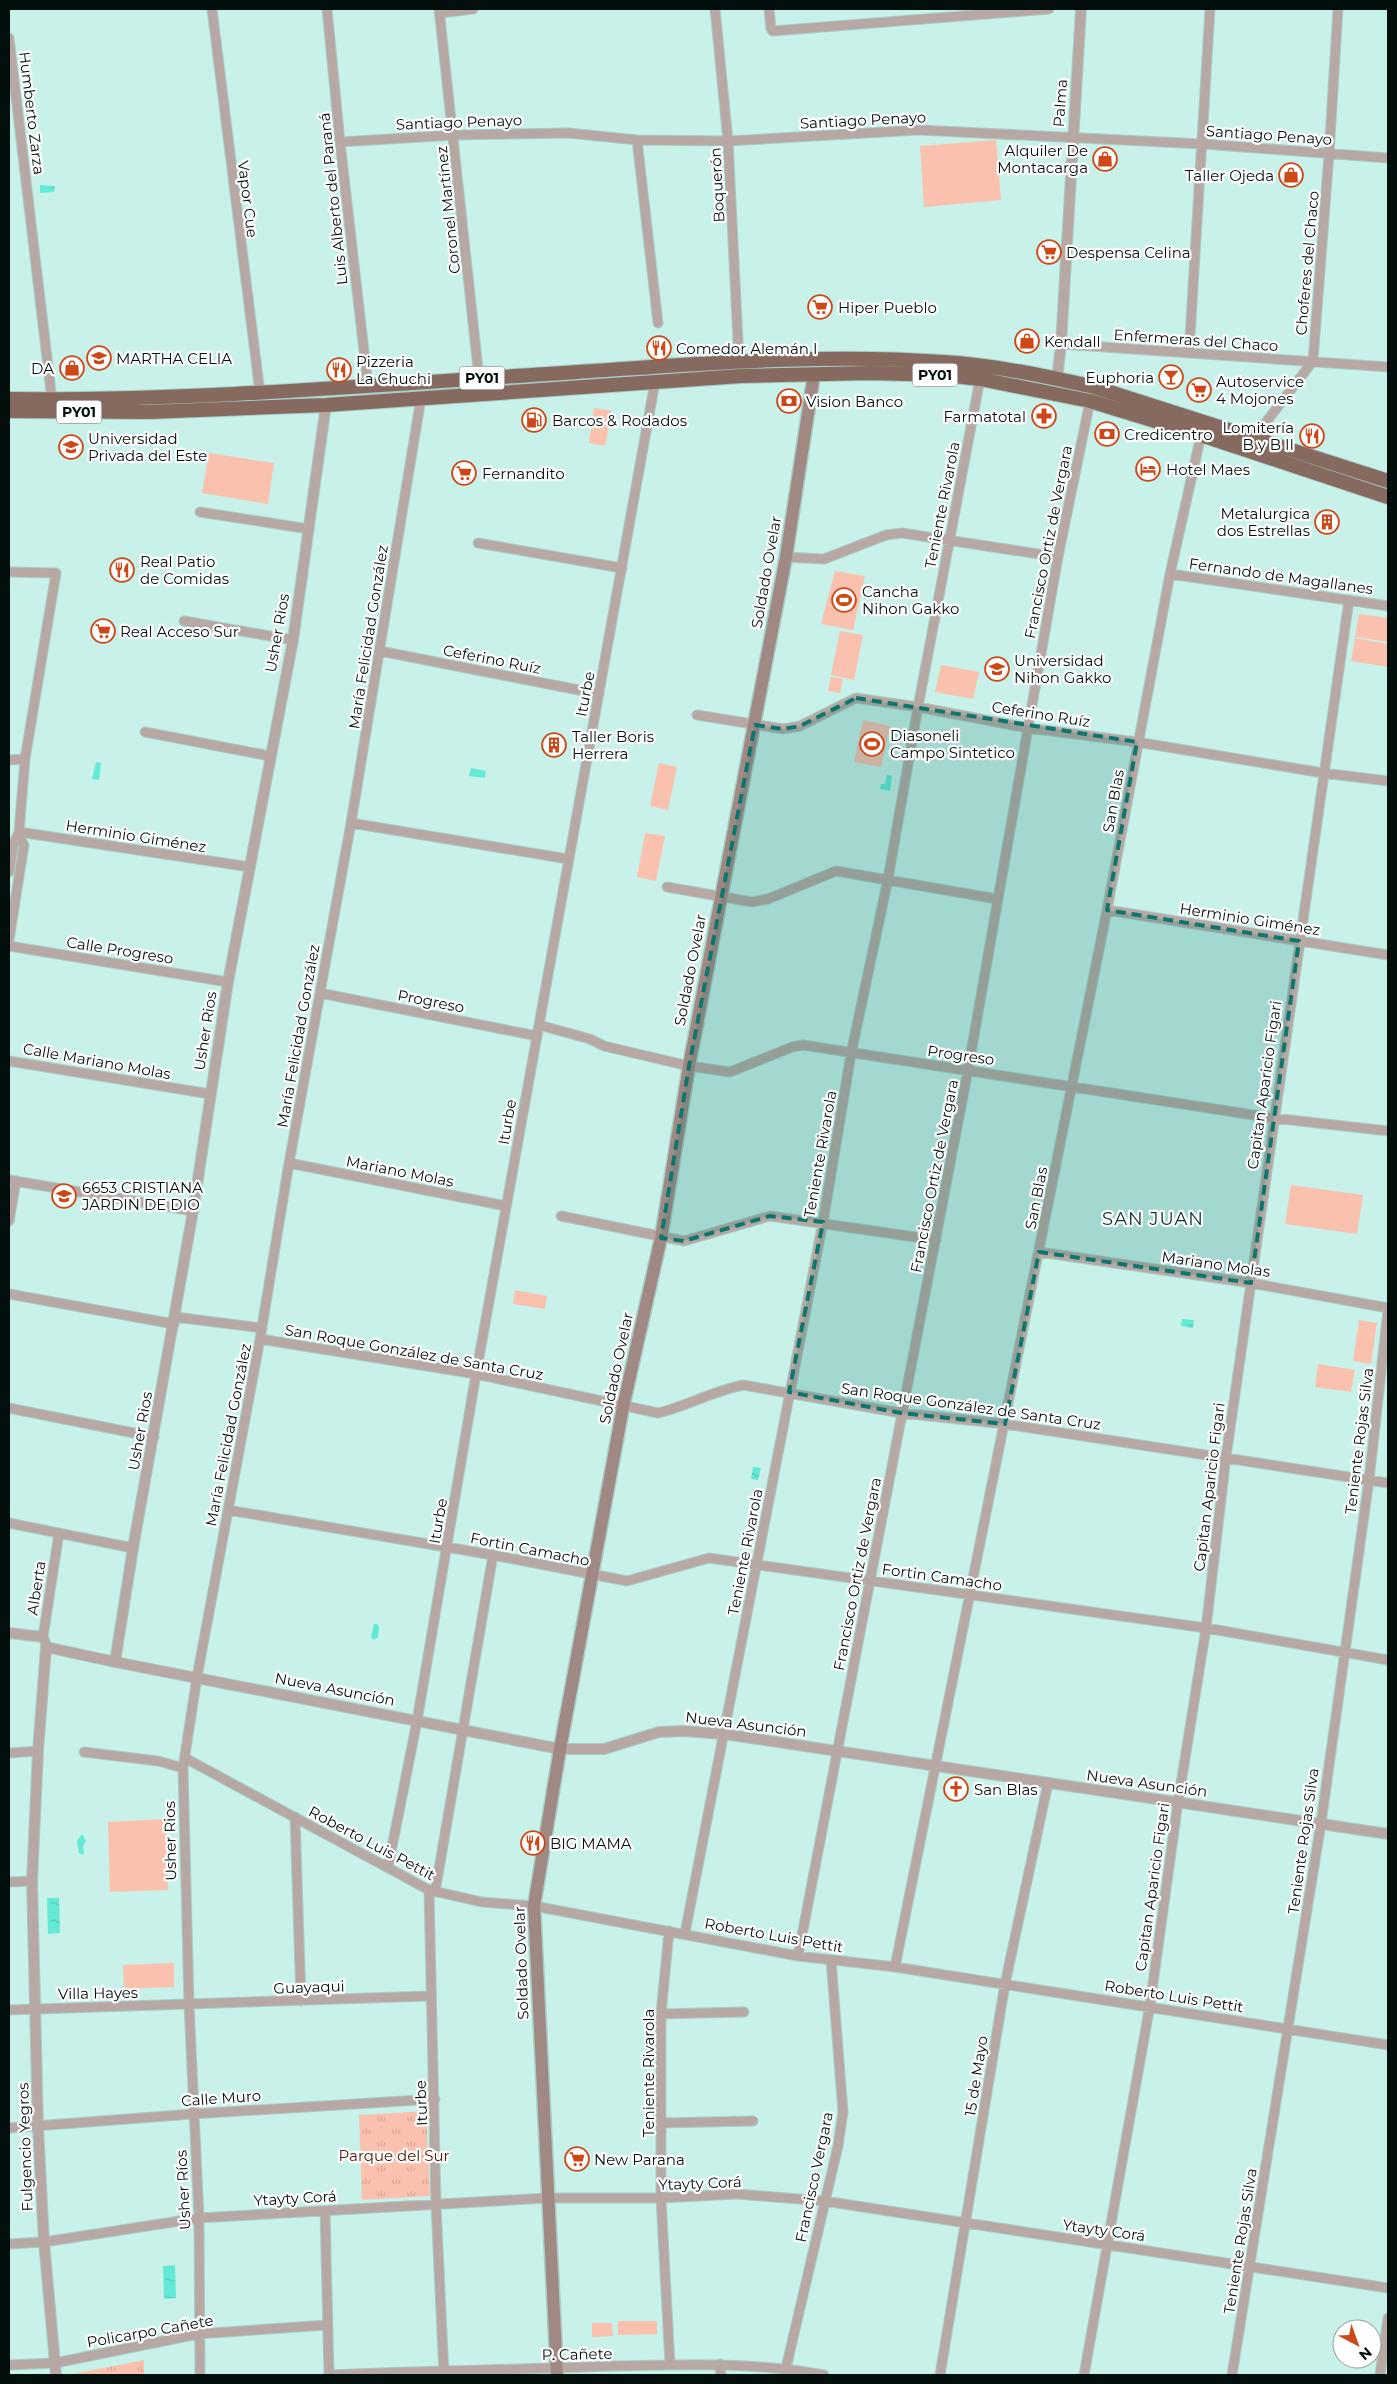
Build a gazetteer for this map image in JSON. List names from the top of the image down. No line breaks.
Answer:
{"streets":{"highway":["PY01"],"main road":["Soldado Ovelar"],"street":["Palma","Humberto Zarza","Santiago Penayo","Boquerón","Vapor Cue","Luis Alberto del Paraná","Coronel Martínez","Choferes del Chaco","Enfermeras del Chaco","Teniente Rivarola","Francisco Ortiz de Vergara","Fernando de Magallanes","Usher Rios","María Felicidad González","Ceferino Ruíz","Iturbe","San Blas","Herminio Giménez","Calle Progreso","Progreso","Calle Mariano Molas","Capitan Aparicio Figari","Mariano Molas","San Roque González de Santa Cruz","Teniente Rojas Silva","Fortin Camacho","Alberta","Nueva Asunción","Roberto Luis Pettit","Guayaqui","Villa Hayes","15 de Mayo","Calle Muro","Fulgencio Yegros","Francisco Vergara","Ytayty Corá","Usher Ríos","Policarpo Cañete","P. Cañete"]},"crossings":[["Palma","Santiago Penayo"],["Palma","Enfermeras del Chaco"],["Palma","PY01"],["Humberto Zarza","PY01"],["Santiago Penayo","Boquerón"],["Santiago Penayo","Luis Alberto del Paraná"],["Santiago Penayo","Coronel Martínez"],["Santiago Penayo","Choferes del Chaco"],["Boquerón","PY01"],["Vapor Cue","PY01"],["Luis Alberto del Paraná","PY01"],["Coronel Martínez","PY01"],["Choferes del Chaco","Enfermeras del Chaco"],["PY01","Teniente Rivarola"],["PY01","Francisco Ortiz de Vergara"],["PY01","Soldado Ovelar"],["PY01","Usher Rios"],["PY01","María Felicidad González"],["PY01","Iturbe"],["PY01","San Blas"],["Teniente Rivarola","Ceferino Ruíz"],["Teniente Rivarola","Progreso"],["Teniente Rivarola","San Roque González de Santa Cruz"],["Teniente Rivarola","Fortin Camacho"],["Teniente Rivarola","Nueva Asunción"],["Teniente Rivarola","Roberto Luis Pettit"],["Teniente Rivarola","Ytayty Corá"],["Teniente Rivarola","P. Cañete"],["Francisco Ortiz de Vergara","Ceferino Ruíz"],["Francisco Ortiz de Vergara","Progreso"],["Francisco Ortiz de Vergara","San Roque González de Santa Cruz"],["Francisco Ortiz de Vergara","Fortin Camacho"],["Francisco Ortiz de Vergara","Nueva Asunción"],["Francisco Ortiz de Vergara","Roberto Luis Pettit"],["Soldado Ovelar","Ceferino Ruíz"],["Soldado Ovelar","Progreso"],["Soldado Ovelar","San Roque González de Santa Cruz"],["Soldado Ovelar","Fortin Camacho"],["Soldado Ovelar","Nueva Asunción"],["Soldado Ovelar","Roberto Luis Pettit"],["Soldado Ovelar","Ytayty Corá"],["Soldado Ovelar","P. Cañete"],["Fernando de Magallanes","San Blas"],["Fernando de Magallanes","Capitan Aparicio Figari"],["Usher Rios","María Felicidad González"],["Usher Rios","Herminio Giménez"],["Usher Rios","Calle Progreso"],["Usher Rios","Calle Mariano Molas"],["Usher Rios","Nueva Asunción"],["Usher Rios","Roberto Luis Pettit"],["Usher Rios","Guayaqui"],["Usher Rios","Villa Hayes"],["Usher Rios","Usher Ríos"],["María Felicidad González","Ceferino Ruíz"],["María Felicidad González","Progreso"],["María Felicidad González","Mariano Molas"],["María Felicidad González","San Roque González de Santa Cruz"],["María Felicidad González","Fortin Camacho"],["María Felicidad González","Nueva Asunción"],["Ceferino Ruíz","Iturbe"],["Ceferino Ruíz","San Blas"],["Ceferino Ruíz","Capitan Aparicio Figari"],["Iturbe","Progreso"],["Iturbe","Mariano Molas"],["Iturbe","San Roque González de Santa Cruz"],["Iturbe","Fortin Camacho"],["Iturbe","Nueva Asunción"],["Iturbe","Roberto Luis Pettit"],["Iturbe","Guayaqui"],["Iturbe","Calle Muro"],["Iturbe","Ytayty Corá"],["Iturbe","P. Cañete"],["San Blas","Herminio Giménez"],["San Blas","Progreso"],["San Blas","Mariano Molas"],["San Blas","San Roque González de Santa Cruz"],["San Blas","Fortin Camacho"],["San Blas","Nueva Asunción"],["San Blas","Roberto Luis Pettit"],["Herminio Giménez","Capitan Aparicio Figari"],["Progreso","Capitan Aparicio Figari"],["Capitan Aparicio Figari","Mariano Molas"],["Capitan Aparicio Figari","San Roque González de Santa Cruz"],["Capitan Aparicio Figari","Fortin Camacho"],["Capitan Aparicio Figari","Nueva Asunción"],["Capitan Aparicio Figari","Roberto Luis Pettit"],["Capitan Aparicio Figari","Ytayty Corá"],["Mariano Molas","Teniente Rojas Silva"],["San Roque González de Santa Cruz","Teniente Rojas Silva"],["Teniente Rojas Silva","Fortin Camacho"],["Teniente Rojas Silva","Nueva Asunción"],["Teniente Rojas Silva","Roberto Luis Pettit"],["Teniente Rojas Silva","Ytayty Corá"],["Alberta","Nueva Asunción"],["Alberta","Fulgencio Yegros"],["Nueva Asunción","15 de Mayo"],["Nueva Asunción","Fulgencio Yegros"],["Roberto Luis Pettit","15 de Mayo"],["Roberto Luis Pettit","Francisco Vergara"],["Guayaqui","Villa Hayes"],["Guayaqui","Usher Ríos"],["Villa Hayes","Fulgencio Yegros"],["Villa Hayes","Usher Ríos"],["15 de Mayo","Ytayty Corá"],["Calle Muro","Fulgencio Yegros"],["Calle Muro","Usher Ríos"],["Fulgencio Yegros","Ytayty Corá"],["Fulgencio Yegros","Policarpo Cañete"],["Francisco Vergara","Ytayty Corá"],["Francisco Vergara","P. Cañete"],["Ytayty Corá","Usher Ríos"],["Usher Ríos","Policarpo Cañete"]],"districts":["SAN JUAN"],"parks":["Parque del Sur"],"places":{"shop":["Alquiler De Montacarga","Taller Ojeda","Kendall","DA"],"supermarket":["Despensa Celina","Hiper Pueblo","Autoservice 4 Mojones","Fernandito","Real Acceso Sur","New Parana"],"restaurant":["Comedor Alemán I","Pizzeria La Chuchi","Lomitería B y B II","Real Patio de Comidas","BIG MAMA"],"school or university":["MARTHA CELIA","Universidad Privada del Este","Universidad Nihon Gakko","6653 CRISTIANA JARDIN DE DIO"],"bar":["Euphoria"],"bank":["Vision Banco","Credicentro"],"pharmacy":["Farmatotal"],"fuel station":["Barcos & Rodados"],"hotel":["Hotel Maes"],"building":["Metalurgica dos Estrellas","Taller Boris Herrera"],"sports":["Cancha Nihon Gakko","Diasoneli Campo Sintetico"],"church":["San Blas"]},"north":"bottom right"}
